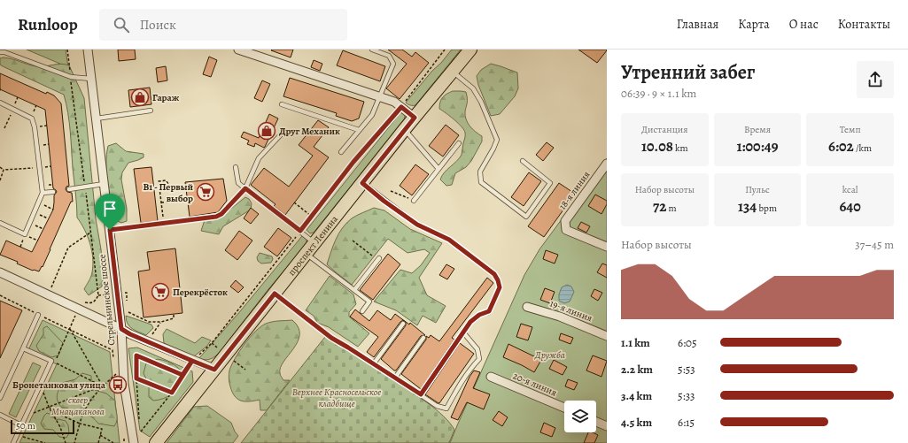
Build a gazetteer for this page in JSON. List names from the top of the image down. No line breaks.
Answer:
{"streets":{"main road":["проспект Ленина"],"street":["18-я линия","Стрельнинское шоссе","19-я линия","20-я линия"]},"parks":["Дружба","Верхнее Красносельское кладбище","сквер Мнацаканова"],"places":{"shop":["Гараж","Друг Механик"],"supermarket":["В1 - Первый выбор","Перекрёсток"],"bus stop":["Бронетанковая улица"]},"scale_bar":"50 m","page":{"header":"Runloop","search":"Поиск","nav":["Главная","Карта","О нас","Контакты"],"heading":["Утренний забег","06:39 · 9 × 1.1 km"],"stats":[["Дистанция","10.08 km"],["Время","1:00:49"],["Темп","6:02 /km"],["Набор высоты","72 m"],["Пульс","134 bpm"],["kcal","640"]],"chart":["Набор высоты","37–45 m"],"list":[{"name":"1.1 km","note":"6:05"},{"name":"2.2 km","note":"5:53"},{"name":"3.4 km","note":"5:33"},{"name":"4.5 km","note":"6:15"}],"scale":"50 m"}}
